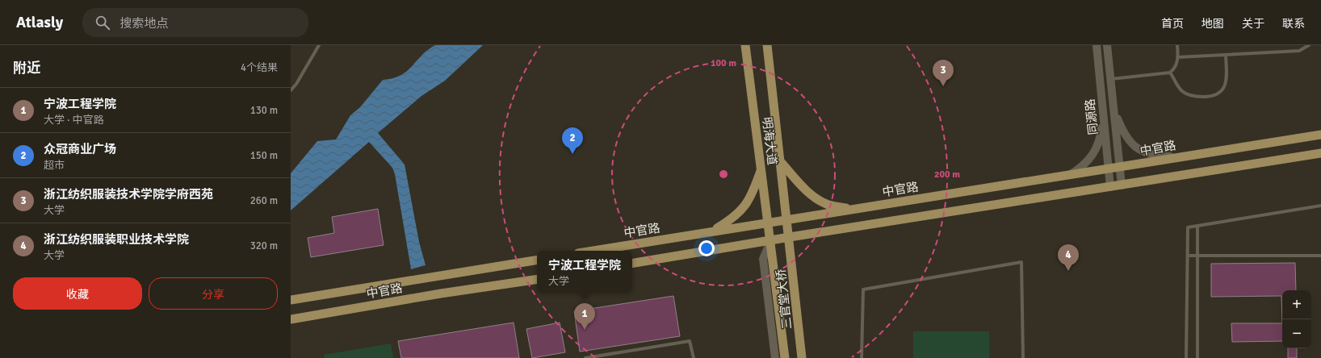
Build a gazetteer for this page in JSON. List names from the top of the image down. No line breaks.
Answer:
{"streets":{"main road":["明海大道","中官路","三官堂大桥"],"street":["同源路"]},"crossings":[["同源路","中官路"],["明海大道","中官路"],["明海大道","三官堂大桥"]],"page":{"header":"Atlasly","search":"搜索地点","nav":["首页","地图","关于","联系"],"heading":["附近","4个结果"],"pins":["3","2","4","1"],"list":[{"mark":"1","name":"宁波工程学院","note":"大学 · 中官路","value":"130 m"},{"mark":"2","name":"众冠商业广场","note":"超市","value":"150 m"},{"mark":"3","name":"浙江纺织服装技术学院学府西苑","note":"大学","value":"260 m"},{"mark":"4","name":"浙江纺织服装职业技术学院","note":"大学","value":"320 m"}],"popup":["宁波工程学院","大学"],"buttons":["收藏","分享"],"map_buttons":["+","−"]},"rings":["100 m","200 m"]}
